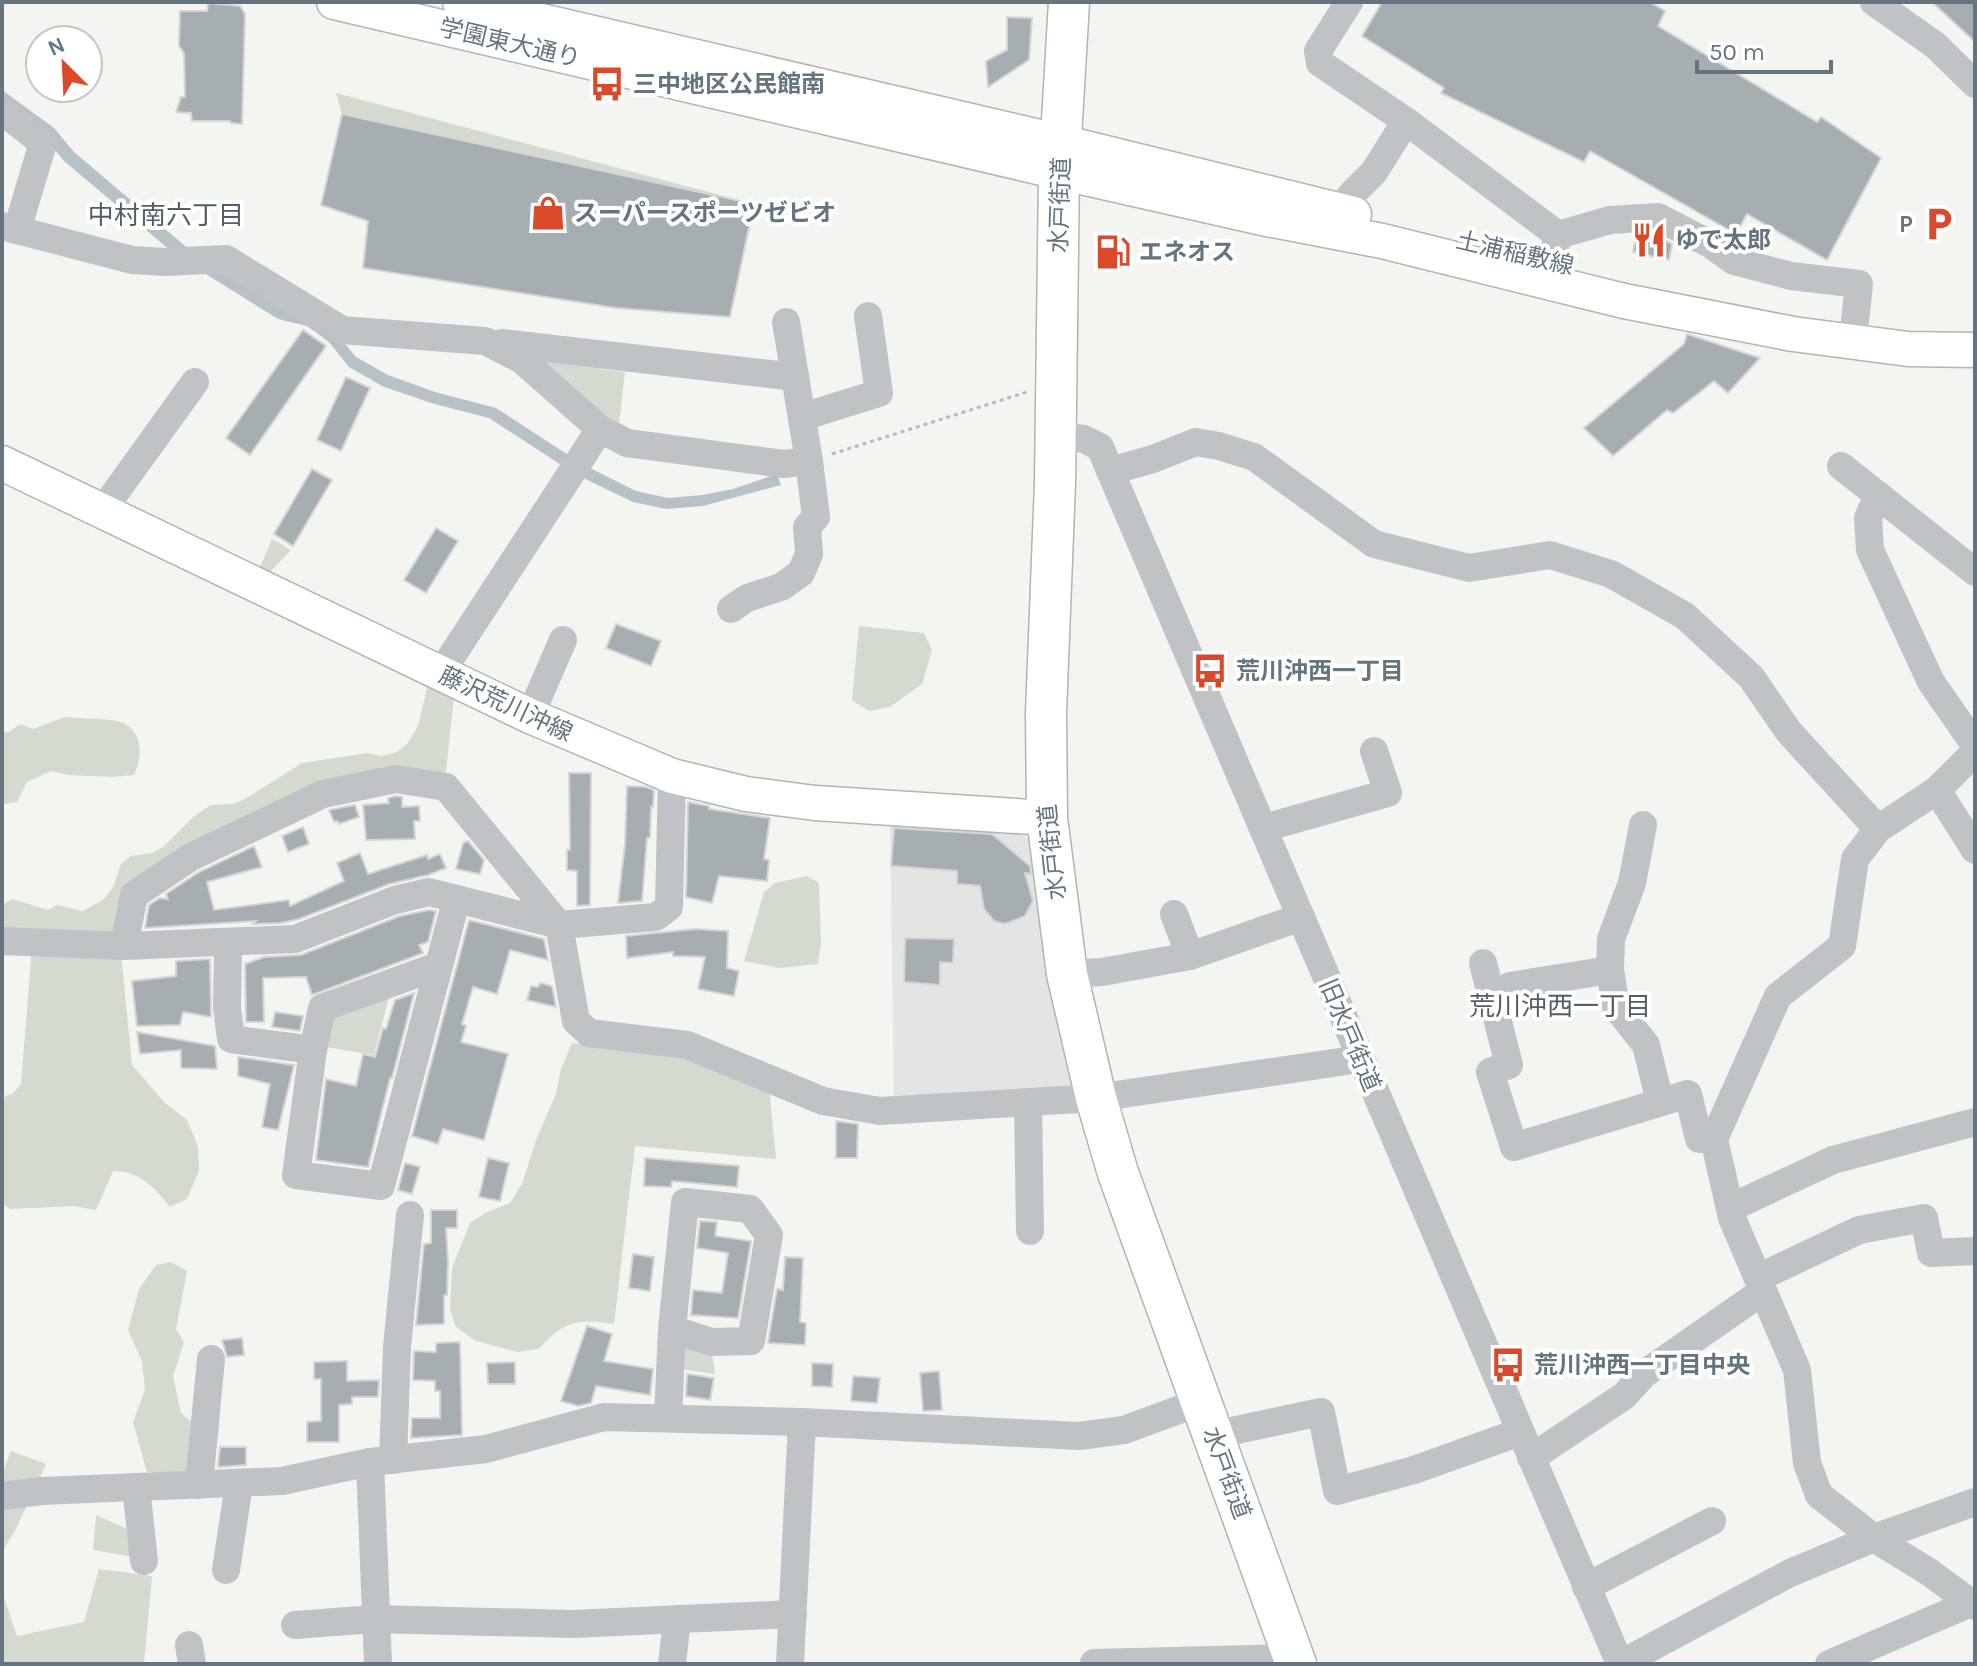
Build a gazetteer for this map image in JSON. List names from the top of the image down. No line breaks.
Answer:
{"streets":{"highway":["水戸街道"],"main road":["学園東大通り","土浦稲敷線","藤沢荒川沖線"],"street":["旧水戸街道"]},"crossings":[["学園東大通り","水戸街道"],["学園東大通り","土浦稲敷線"],["水戸街道","土浦稲敷線"],["水戸街道","藤沢荒川沖線"],["水戸街道","旧水戸街道"]],"districts":["中村南六丁目","荒川沖西一丁目"],"places":{"bus stop":["三中地区公民館南","荒川沖西一丁目","荒川沖西一丁目中央"],"shop":["スーパースポーツゼビオ"],"parking":["P"],"restaurant":["ゆで太郎"],"fuel station":["エネオス"]},"scale_bar":"50 m","north":"top left"}
